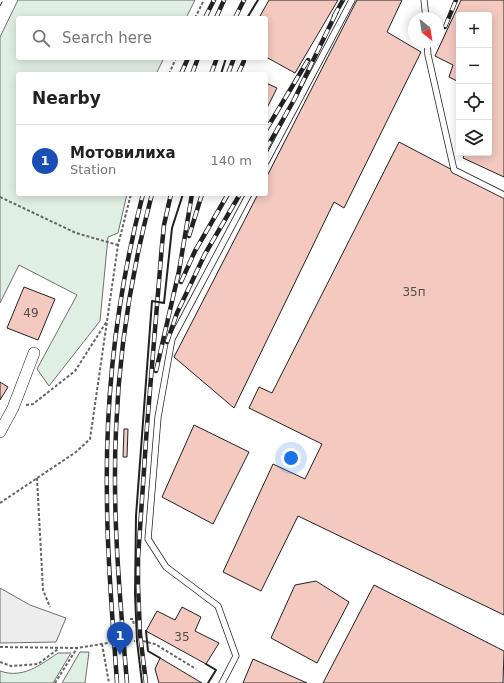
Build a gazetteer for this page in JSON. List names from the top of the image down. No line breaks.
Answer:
{"house_numbers":["35п","49","35"],"north":"bottom right","page":{"map_buttons":["+","−"],"search":"Search here","heading":"Nearby","list":[{"mark":"1","name":"Мотовилиха","note":"Station","value":"140 m"}],"pins":"1"}}
